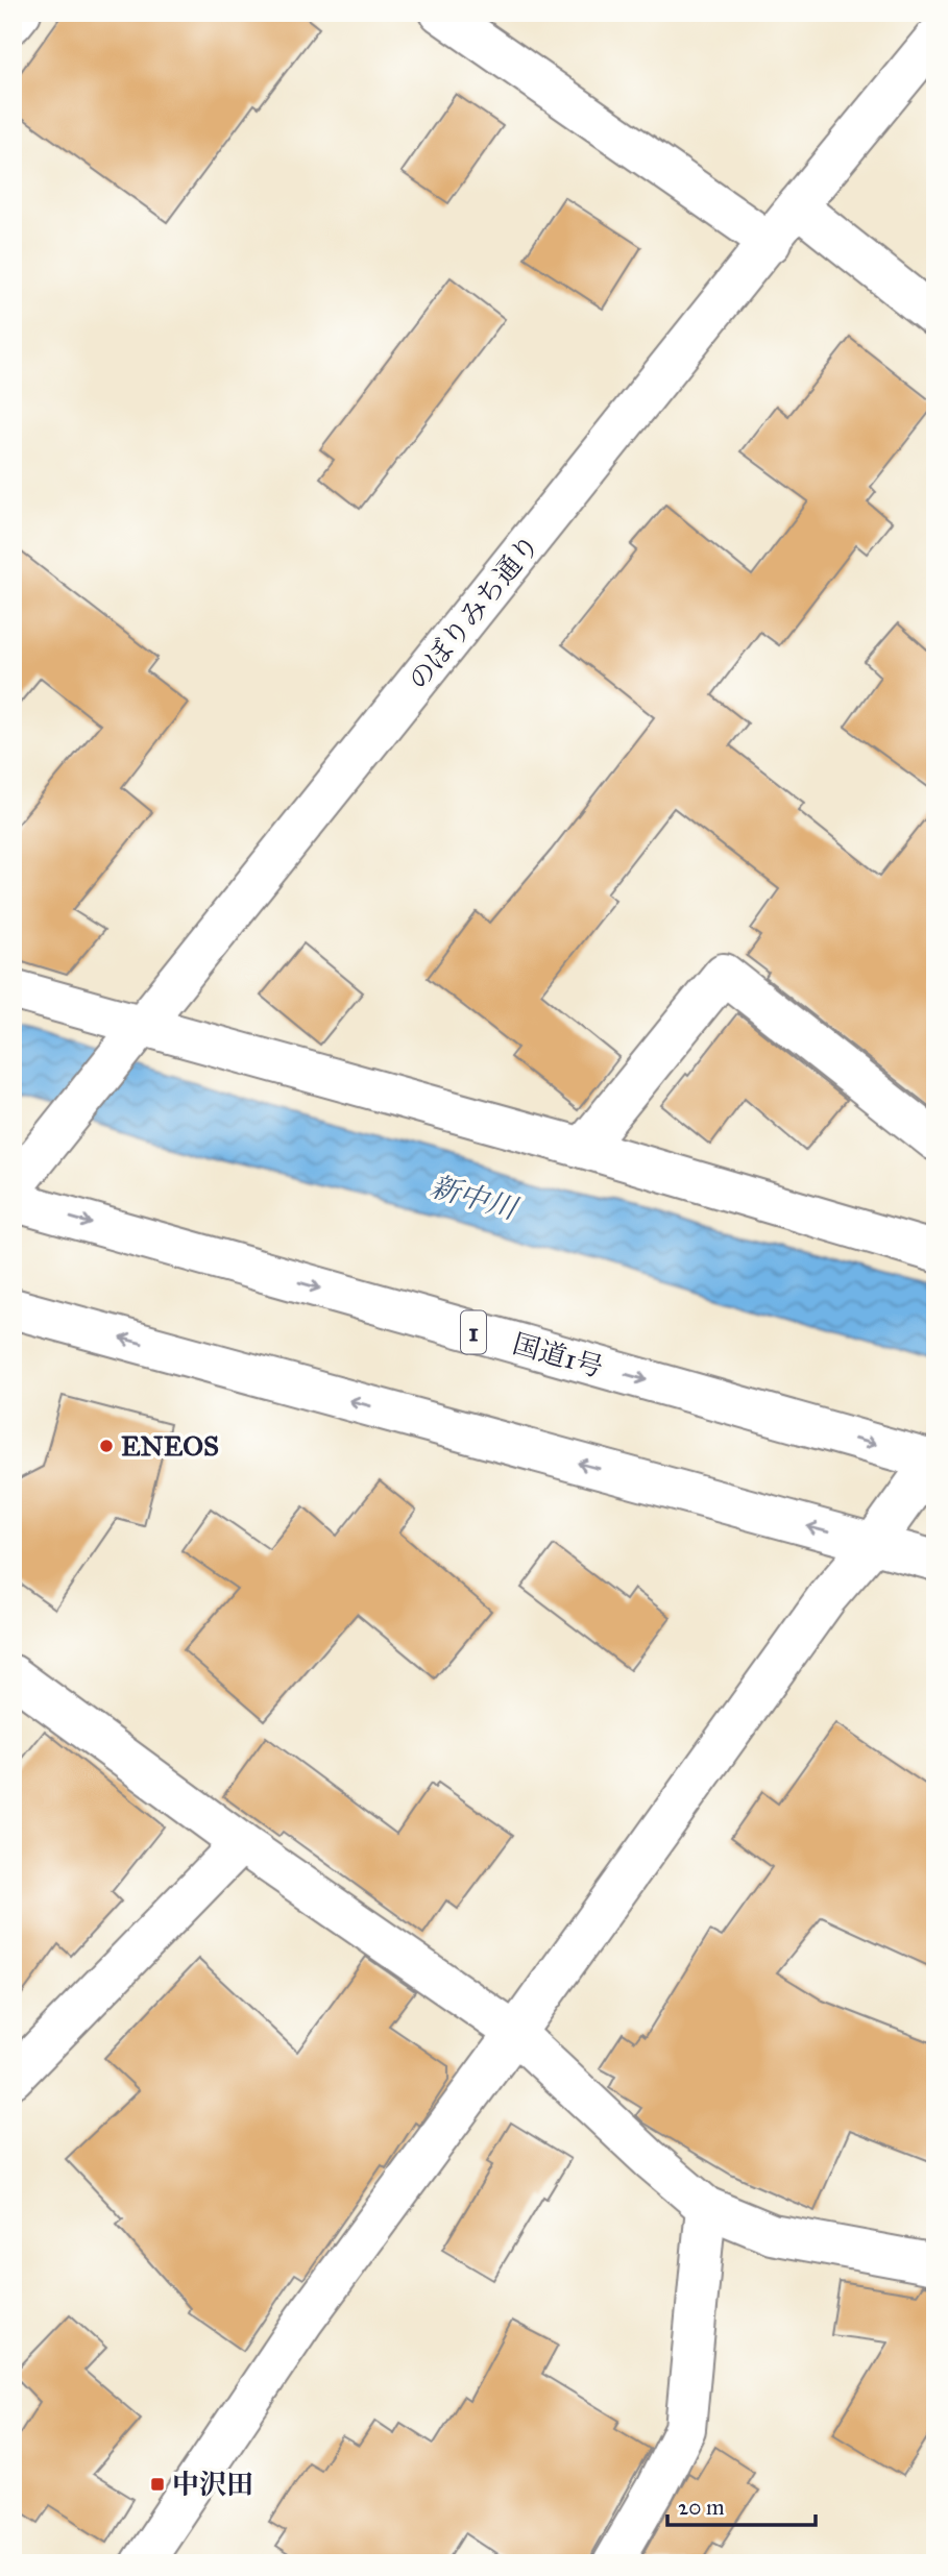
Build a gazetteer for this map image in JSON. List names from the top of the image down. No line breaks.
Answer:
{"streets":{"main road":["のぼりみち通り","1","国道1号"]},"crossings":[["のぼりみち通り","国道1号"]],"water":["新中川"],"places":{"other":["ENEOS"],"transit":["中沢田"]},"scale_bar":"20 m"}
